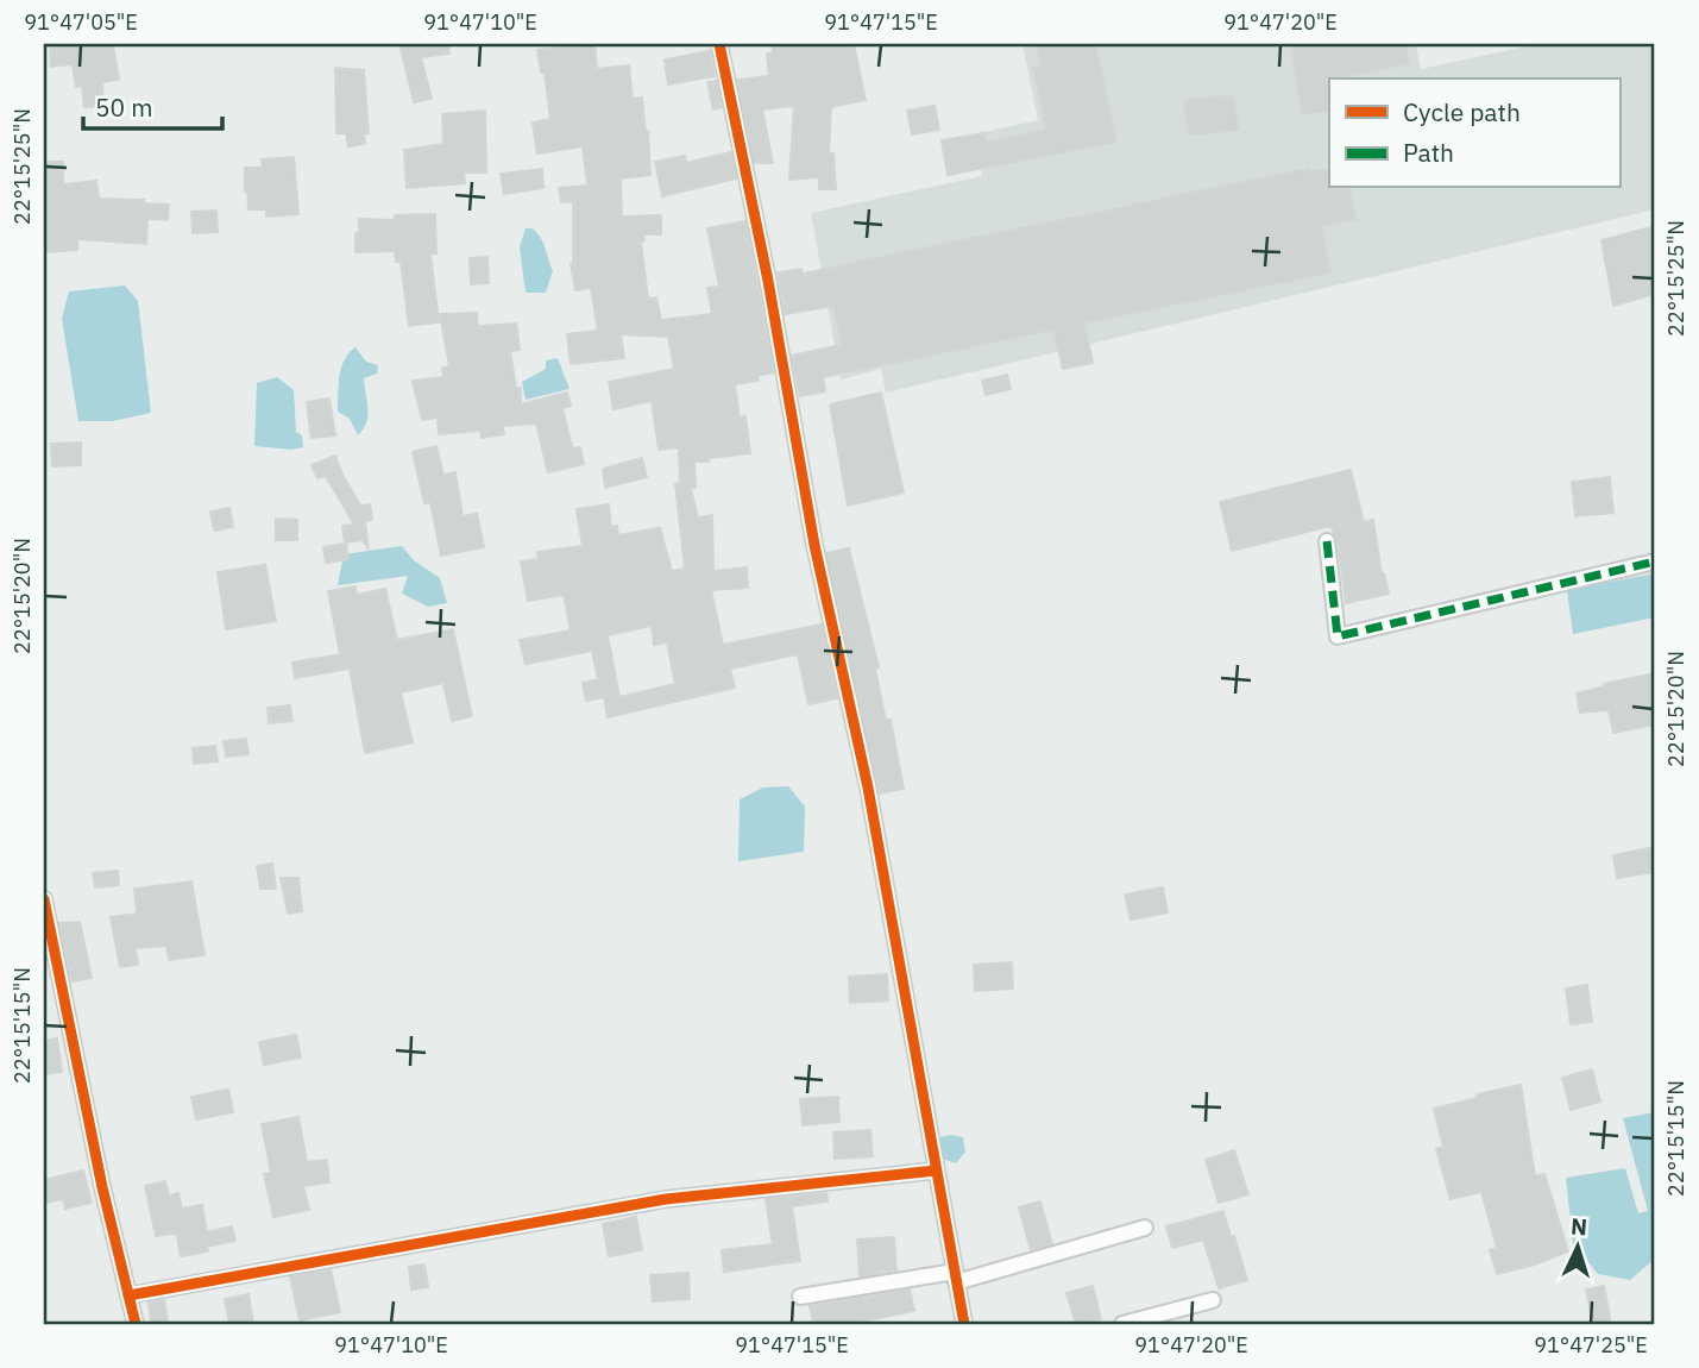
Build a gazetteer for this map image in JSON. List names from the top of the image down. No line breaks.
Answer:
{"legend":["Cycle path","Path"],"scale_bar":"50 m","north":"top","coordinates":["91°47'05\"E","91°47'10\"E","91°47'15\"E","91°47'20\"E","22°15'25\"N","22°15'20\"N","22°15'15\"N","91°47'25\"E"]}
